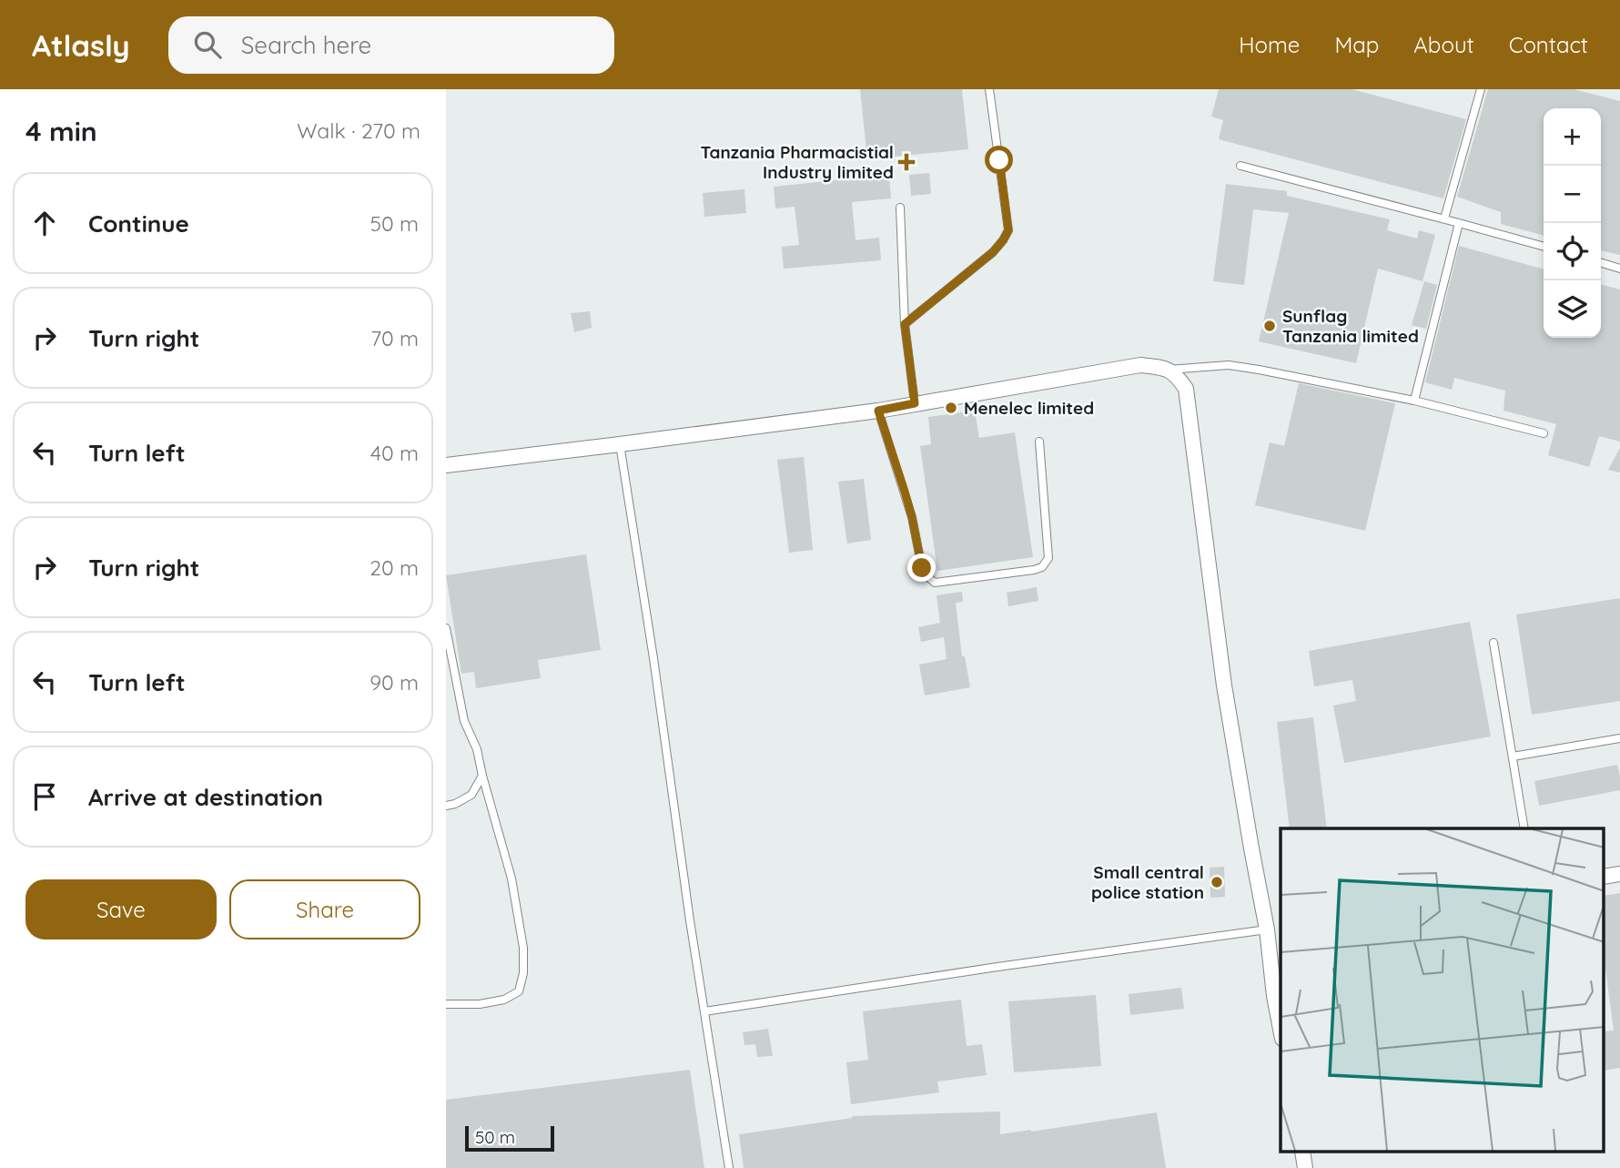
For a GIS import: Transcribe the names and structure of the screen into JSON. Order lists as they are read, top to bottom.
{
  "places": {
    "health": ["Tanzania Pharmacistial Industry limited"],
    "other": ["Sunflag Tanzania limited", "Menelec limited", "Small central police station"]
  },
  "scale_bar": "50 m",
  "page": {
    "header": "Atlasly",
    "search": "Search here",
    "nav": [
      "Home",
      "Map",
      "About",
      "Contact"
    ],
    "heading": ["4 min", "Walk · 270 m"],
    "map_buttons": ["+", "−"],
    "list": [
      ["Continue", "50 m"],
      ["Turn right", "70 m"],
      ["Turn left", "40 m"],
      ["Turn right", "20 m"],
      ["Turn left", "90 m"],
      "Arrive at destination"
    ],
    "buttons": ["Save", "Share"],
    "scale": "50 m"
  }
}
